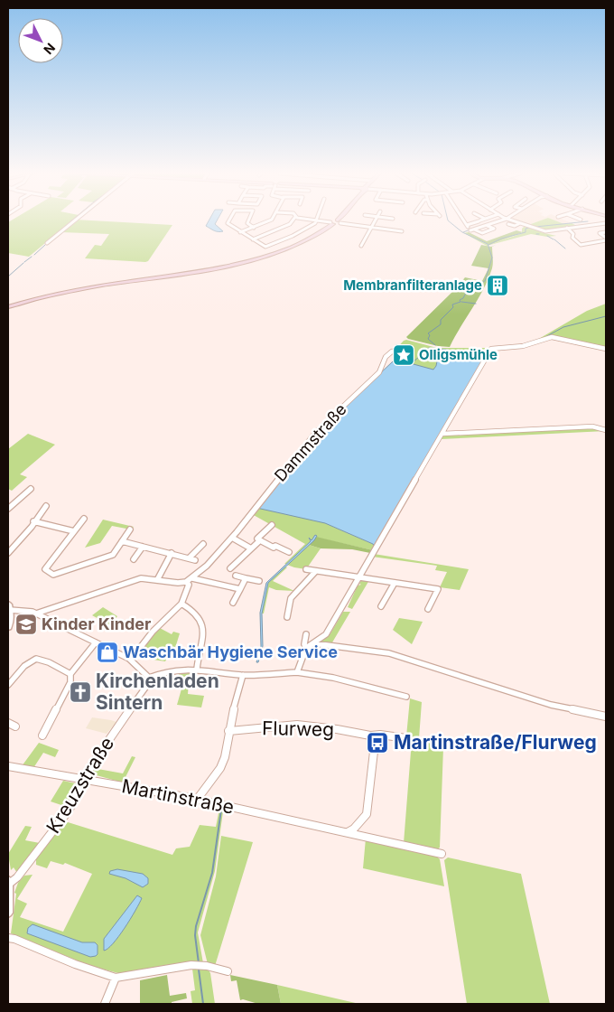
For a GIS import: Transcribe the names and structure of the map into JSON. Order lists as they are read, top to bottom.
{
  "streets": {
    "street": [
      "Dammstraße",
      "Flurweg",
      "Kreuzstraße",
      "Martinstraße"
    ]
  },
  "crossings": [
    ["Kreuzstraße", "Martinstraße"]
  ],
  "places": {
    "building": ["Membranfilteranlage"],
    "place": ["Olligsmühle"],
    "school or university": ["Kinder Kinder"],
    "shop": ["Waschbär Hygiene Service"],
    "church": ["Kirchenladen Sintern"],
    "bus stop": ["Martinstraße/Flurweg"]
  },
  "north": "bottom right"
}
